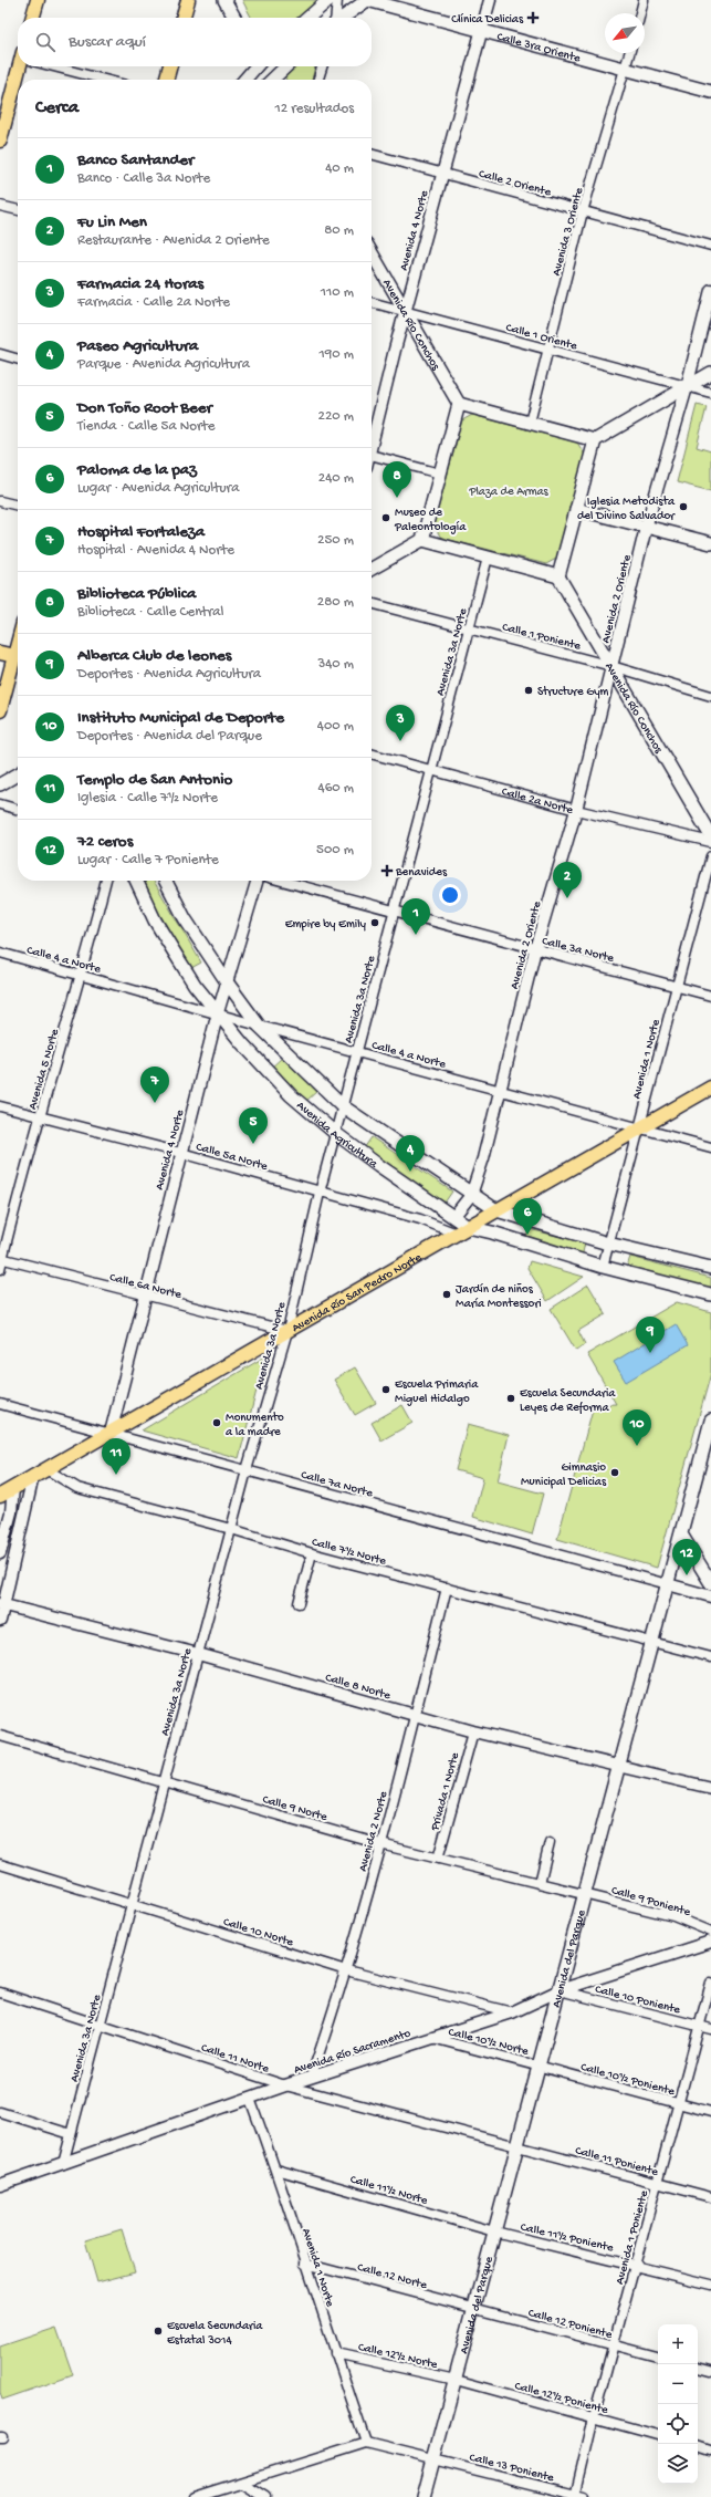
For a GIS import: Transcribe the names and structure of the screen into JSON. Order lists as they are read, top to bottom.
{
  "streets": {
    "main road": [
      "Calle 3ra Oriente",
      "Avenida Río Conchos",
      "Avenida Agricultura",
      "Avenida Río San Pedro Norte",
      "Avenida del Parque"
    ],
    "street": [
      "Calle 2 Oriente",
      "Avenida 4 Norte",
      "Avenida 3 Oriente",
      "Calle 1 Oriente",
      "Avenida 2 Oriente",
      "Calle 1 Poniente",
      "Avenida 3a Norte",
      "Calle 2a Norte",
      "Calle 3a Norte",
      "Calle 4 a Norte",
      "Avenida 1 Norte",
      "Avenida 5 Norte",
      "Calle 5a Norte",
      "Calle 6a Norte",
      "Calle 7a Norte",
      "Calle 7½ Norte",
      "Calle 8 Norte",
      "Privada 1 Norte",
      "Calle 9 Norte",
      "Avenida 2 Norte",
      "Calle 9 Poniente",
      "Calle 10 Norte",
      "Calle 10 Poniente",
      "Calle 10½ Norte",
      "Avenida Río Sacramento",
      "Calle 11 Norte",
      "Calle 10½ Poniente",
      "Calle 11 Poniente",
      "Calle 11½ Norte",
      "Calle 11½ Poniente",
      "Avenida 1 Poniente",
      "Calle 12 Norte",
      "Calle 12 Poniente",
      "Calle 12½ Norte",
      "Calle 12½ Poniente",
      "Calle 13 Poniente"
    ]
  },
  "crossings": [
    ["Calle 3ra Oriente", "Avenida 4 Norte"],
    ["Calle 3ra Oriente", "Avenida 3 Oriente"],
    ["Calle 2 Oriente", "Avenida 4 Norte"],
    ["Calle 2 Oriente", "Avenida 3 Oriente"],
    ["Avenida 4 Norte", "Avenida Río Conchos"],
    ["Avenida 4 Norte", "Calle 1 Oriente"],
    ["Avenida 4 Norte", "Calle 4 a Norte"],
    ["Avenida 4 Norte", "Avenida Agricultura"],
    ["Avenida 4 Norte", "Calle 5a Norte"],
    ["Avenida 4 Norte", "Calle 6a Norte"],
    ["Avenida 4 Norte", "Avenida Río San Pedro Norte"],
    ["Avenida 4 Norte", "Calle 7a Norte"],
    ["Avenida 3 Oriente", "Calle 1 Oriente"],
    ["Avenida Río Conchos", "Calle 1 Oriente"],
    ["Avenida Río Conchos", "Avenida 2 Oriente"],
    ["Avenida Río Conchos", "Calle 1 Poniente"],
    ["Calle 1 Oriente", "Avenida 2 Oriente"],
    ["Avenida 2 Oriente", "Calle 1 Poniente"],
    ["Avenida 2 Oriente", "Calle 2a Norte"],
    ["Avenida 2 Oriente", "Calle 3a Norte"],
    ["Avenida 2 Oriente", "Calle 4 a Norte"],
    ["Avenida 2 Oriente", "Avenida Agricultura"],
    ["Calle 1 Poniente", "Avenida 3a Norte"],
    ["Avenida 3a Norte", "Calle 2a Norte"],
    ["Avenida 3a Norte", "Calle 3a Norte"],
    ["Avenida 3a Norte", "Calle 4 a Norte"],
    ["Avenida 3a Norte", "Avenida Agricultura"],
    ["Avenida 3a Norte", "Calle 5a Norte"],
    ["Avenida 3a Norte", "Calle 6a Norte"],
    ["Avenida 3a Norte", "Avenida Río San Pedro Norte"],
    ["Avenida 3a Norte", "Calle 7a Norte"],
    ["Avenida 3a Norte", "Calle 7½ Norte"],
    ["Avenida 3a Norte", "Calle 8 Norte"],
    ["Avenida 3a Norte", "Calle 9 Norte"],
    ["Avenida 3a Norte", "Calle 10 Norte"],
    ["Avenida 3a Norte", "Avenida Río Sacramento"],
    ["Avenida 3a Norte", "Calle 11 Norte"],
    ["Calle 3a Norte", "Avenida 1 Norte"],
    ["Calle 4 a Norte", "Avenida 1 Norte"],
    ["Calle 4 a Norte", "Avenida 5 Norte"],
    ["Calle 4 a Norte", "Avenida Agricultura"],
    ["Calle 4 a Norte", "Avenida Río San Pedro Norte"],
    ["Avenida 1 Norte", "Avenida Agricultura"],
    ["Avenida 1 Norte", "Avenida Río San Pedro Norte"],
    ["Avenida 1 Norte", "Avenida Río Sacramento"],
    ["Avenida 1 Norte", "Calle 11½ Norte"],
    ["Avenida 1 Norte", "Calle 12 Norte"],
    ["Avenida 1 Norte", "Calle 12½ Norte"],
    ["Avenida 1 Norte", "Calle 13 Poniente"],
    ["Avenida 5 Norte", "Calle 5a Norte"],
    ["Avenida 5 Norte", "Calle 6a Norte"],
    ["Avenida Agricultura", "Calle 5a Norte"],
    ["Avenida Agricultura", "Avenida Río San Pedro Norte"],
    ["Calle 5a Norte", "Avenida Río San Pedro Norte"],
    ["Calle 6a Norte", "Avenida Río San Pedro Norte"],
    ["Avenida Río San Pedro Norte", "Calle 7a Norte"],
    ["Avenida Río San Pedro Norte", "Calle 7½ Norte"],
    ["Calle 7a Norte", "Avenida del Parque"],
    ["Calle 7½ Norte", "Avenida 2 Norte"],
    ["Calle 7½ Norte", "Avenida del Parque"],
    ["Calle 8 Norte", "Privada 1 Norte"],
    ["Calle 8 Norte", "Avenida 2 Norte"],
    ["Calle 8 Norte", "Avenida del Parque"],
    ["Privada 1 Norte", "Calle 9 Norte"],
    ["Calle 9 Norte", "Avenida 2 Norte"],
    ["Calle 9 Norte", "Calle 9 Poniente"],
    ["Calle 9 Norte", "Avenida del Parque"],
    ["Avenida 2 Norte", "Calle 10 Norte"],
    ["Avenida 2 Norte", "Avenida Río Sacramento"],
    ["Calle 9 Poniente", "Avenida del Parque"],
    ["Calle 10 Norte", "Avenida Río Sacramento"],
    ["Avenida del Parque", "Calle 10 Poniente"],
    ["Avenida del Parque", "Calle 10½ Norte"],
    ["Avenida del Parque", "Avenida Río Sacramento"],
    ["Avenida del Parque", "Calle 11 Norte"],
    ["Avenida del Parque", "Calle 10½ Poniente"],
    ["Avenida del Parque", "Calle 11 Poniente"],
    ["Avenida del Parque", "Calle 11½ Norte"],
    ["Avenida del Parque", "Calle 11½ Poniente"],
    ["Avenida del Parque", "Calle 12 Norte"],
    ["Avenida del Parque", "Calle 12 Poniente"],
    ["Avenida del Parque", "Calle 12½ Norte"],
    ["Avenida del Parque", "Calle 12½ Poniente"],
    ["Avenida del Parque", "Calle 13 Poniente"],
    ["Calle 10 Poniente", "Avenida Río Sacramento"],
    ["Calle 10 Poniente", "Avenida 1 Poniente"],
    ["Calle 10½ Norte", "Avenida Río Sacramento"],
    ["Calle 10½ Norte", "Calle 10½ Poniente"],
    ["Avenida Río Sacramento", "Calle 11 Norte"],
    ["Calle 11 Norte", "Calle 11 Poniente"],
    ["Calle 10½ Poniente", "Avenida 1 Poniente"],
    ["Calle 11 Poniente", "Avenida 1 Poniente"],
    ["Calle 11½ Norte", "Calle 11½ Poniente"],
    ["Calle 11½ Poniente", "Avenida 1 Poniente"],
    ["Avenida 1 Poniente", "Calle 12 Poniente"],
    ["Avenida 1 Poniente", "Calle 12½ Poniente"],
    ["Avenida 1 Poniente", "Calle 13 Poniente"],
    ["Calle 12 Norte", "Calle 12 Poniente"],
    ["Calle 12½ Norte", "Calle 12½ Poniente"]
  ],
  "parks": ["Plaza de Armas"],
  "places": {
    "health": ["Clínica Delicias", "Benavides"],
    "other": [
      "Iglesia Metodista del Divino Salvador",
      "Museo de Paleontología",
      "Structure Gym",
      "Empire by Emily",
      "Jardín de niños María Montessori",
      "Escuela Primaria Miguel Hidalgo",
      "Escuela Secundaria Leyes de Reforma",
      "Monumento a la madre",
      "Gimnasio Municipal Delicias",
      "Escuela Secundaria Estatal 3014"
    ]
  },
  "north": "bottom left",
  "page": {
    "search": "Buscar aquí",
    "heading": ["Cerca", "12 resultados"],
    "list": [
      {
        "mark": "1",
        "name": "Banco Santander",
        "note": "Banco · Calle 3a Norte",
        "value": "40 m"
      },
      {
        "mark": "2",
        "name": "Fu Lin Men",
        "note": "Restaurante · Avenida 2 Oriente",
        "value": "80 m"
      },
      {
        "mark": "3",
        "name": "Farmacia 24 Horas",
        "note": "Farmacia · Calle 2a Norte",
        "value": "110 m"
      },
      {
        "mark": "4",
        "name": "Paseo Agricultura",
        "note": "Parque · Avenida Agricultura",
        "value": "190 m"
      },
      {
        "mark": "5",
        "name": "Don Toño Root Beer",
        "note": "Tienda · Calle 5a Norte",
        "value": "220 m"
      },
      {
        "mark": "6",
        "name": "Paloma de la paz",
        "note": "Lugar · Avenida Agricultura",
        "value": "240 m"
      },
      {
        "mark": "7",
        "name": "Hospital Fortaleza",
        "note": "Hospital · Avenida 4 Norte",
        "value": "250 m"
      },
      {
        "mark": "8",
        "name": "Biblioteca Pública",
        "note": "Biblioteca · Calle Central",
        "value": "280 m"
      },
      {
        "mark": "9",
        "name": "Alberca Club de leones",
        "note": "Deportes · Avenida Agricultura",
        "value": "340 m"
      },
      {
        "mark": "10",
        "name": "Instituto Municipal de Deporte",
        "note": "Deportes · Avenida del Parque",
        "value": "400 m"
      },
      {
        "mark": "11",
        "name": "Templo de San Antonio",
        "note": "Iglesia · Calle 7½ Norte",
        "value": "460 m"
      },
      {
        "mark": "12",
        "name": "72 ceros",
        "note": "Lugar · Calle 7 Poniente",
        "value": "500 m"
      }
    ],
    "pins": [
      "8",
      "3",
      "2",
      "1",
      "7",
      "5",
      "4",
      "6",
      "9",
      "10",
      "11",
      "12"
    ],
    "map_buttons": ["+", "−"]
  }
}
